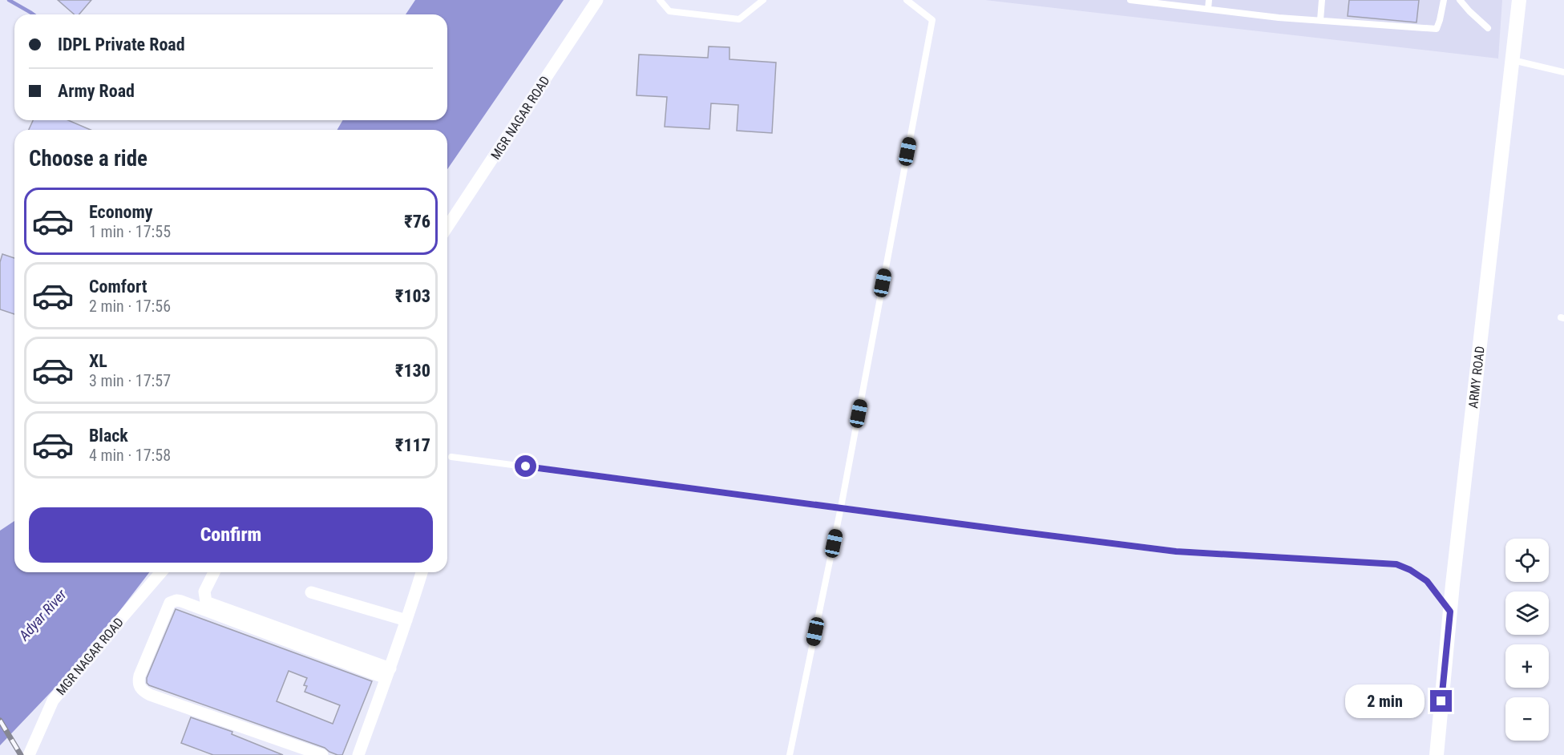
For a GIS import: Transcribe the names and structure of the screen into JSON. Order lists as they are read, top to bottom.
{
  "streets": {
    "street": ["MGR NAGAR ROAD", "ARMY ROAD"]
  },
  "water": ["Adyar River"],
  "page": {
    "banner": ["IDPL Private Road", "Army Road"],
    "heading": "Choose a ride",
    "list": [
      {
        "name": "Economy",
        "note": "1 min · 17:55",
        "value": "₹76"
      },
      {
        "name": "Comfort",
        "note": "2 min · 17:56",
        "value": "₹103"
      },
      {
        "name": "XL",
        "note": "3 min · 17:57",
        "value": "₹130"
      },
      {
        "name": "Black",
        "note": "4 min · 17:58",
        "value": "₹117"
      }
    ],
    "buttons": "Confirm",
    "map_buttons": ["+", "−"],
    "bubble": "2 min"
  }
}
